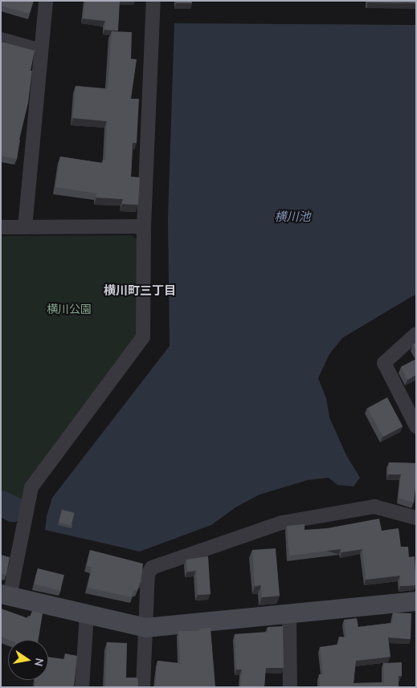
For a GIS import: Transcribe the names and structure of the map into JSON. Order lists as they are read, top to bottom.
{
  "districts": ["横川町三丁目"],
  "water": ["横川池"],
  "parks": ["横川公園"],
  "north": "right"
}
